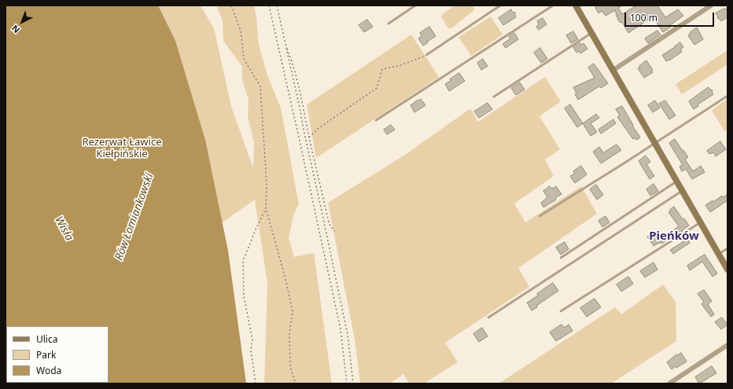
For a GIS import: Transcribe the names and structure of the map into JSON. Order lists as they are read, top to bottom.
{
  "districts": ["Pieńków"],
  "water": ["Rów Łomiankowski", "Wisła"],
  "parks": ["Rezerwat Ławice Kiełpińskie"],
  "legend": ["Ulica", "Park", "Woda"],
  "scale_bar": "100 m",
  "north": "bottom left"
}
